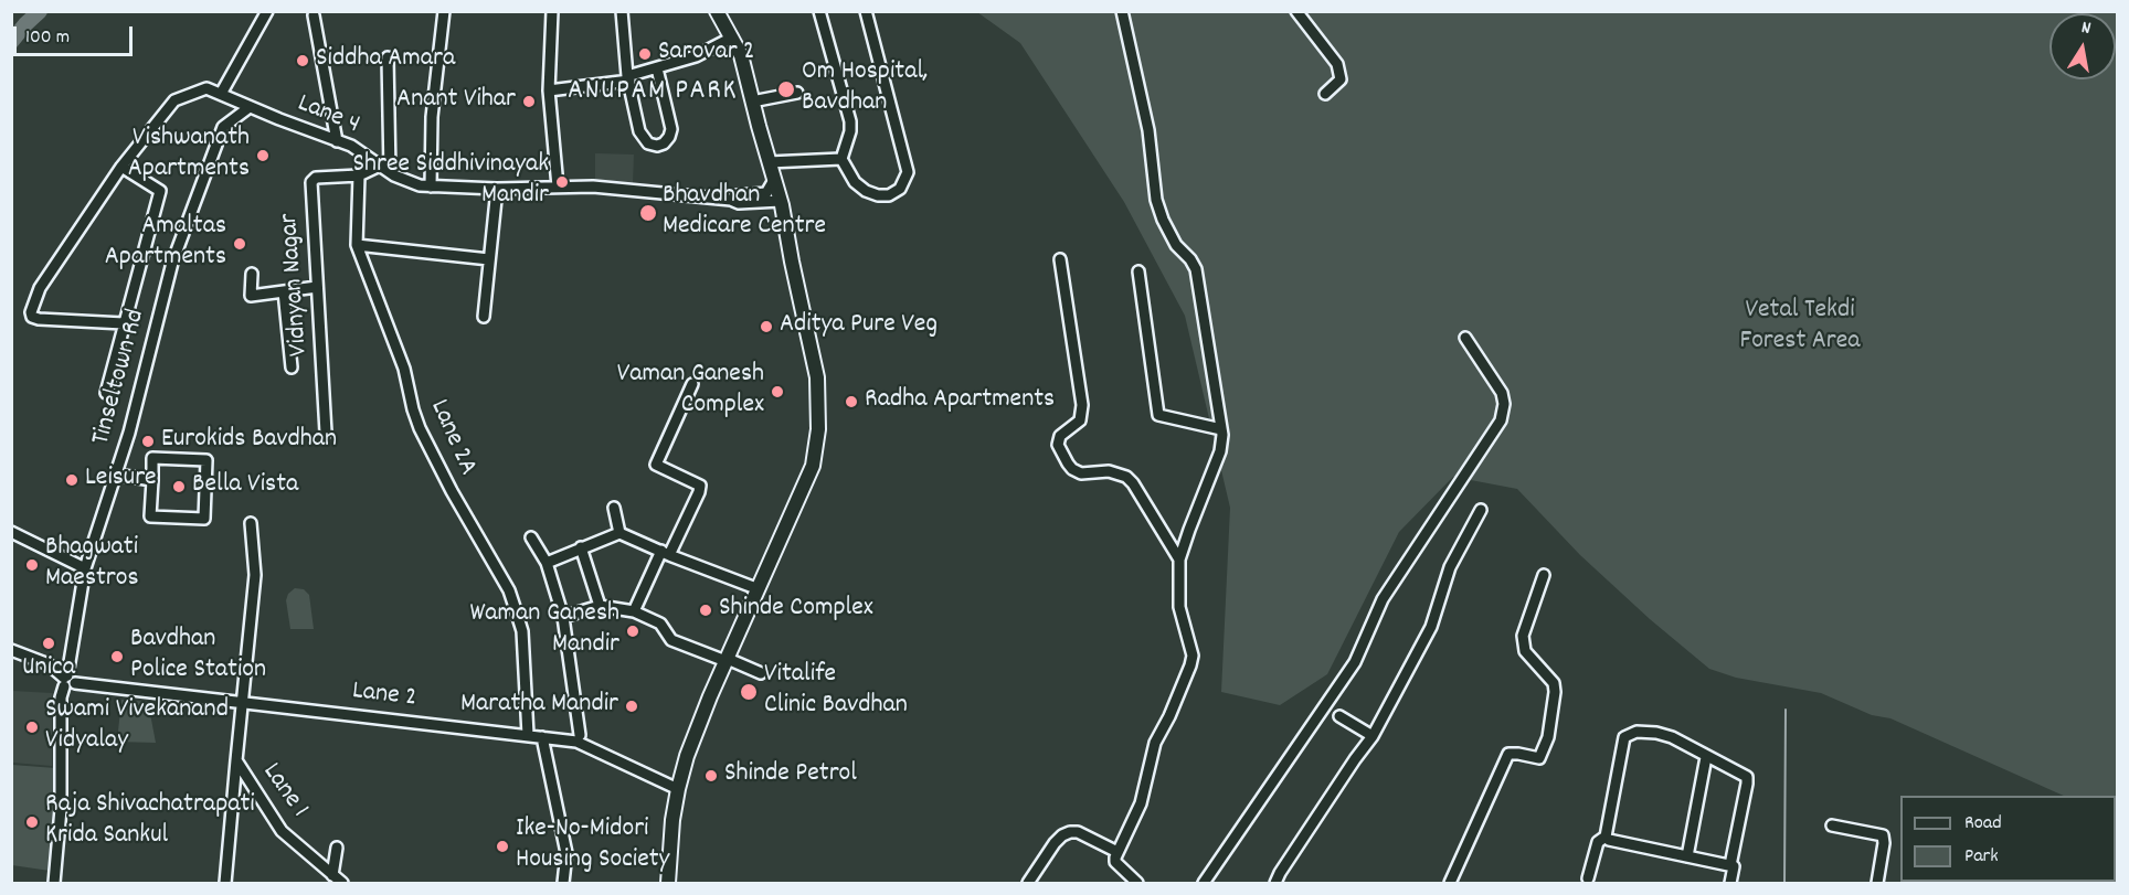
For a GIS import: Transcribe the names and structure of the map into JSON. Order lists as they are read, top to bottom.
{
  "streets": {
    "street": [
      "Lane 4",
      "Vidnyan Nagar",
      "Tinseltown Rd",
      "Lane 2A",
      "Lane 2",
      "Lane 1"
    ]
  },
  "crossings": [
    ["Lane 4", "Tinseltown Rd"],
    ["Vidnyan Nagar", "Lane 2A"],
    ["Tinseltown Rd", "Lane 2"],
    ["Lane 2A", "Lane 2"],
    ["Lane 2", "Lane 1"]
  ],
  "districts": ["ANUPAM PARK"],
  "parks": ["Vetal Tekdi Forest Area"],
  "places": [
    "Sarovar 2",
    "Siddha Amara",
    "Om Hospital, Bavdhan",
    "Anant Vihar",
    "Vishwanath Apartments",
    "Shree Siddhivinayak Mandir",
    "Bhavdhan Medicare Centre",
    "Amaltas Apartments",
    "Aditya Pure Veg",
    "Vaman Ganesh Complex",
    "Radha Apartments",
    "Eurokids Bavdhan",
    "Leisure",
    "Bella Vista",
    "Bhagwati Maestros",
    "Shinde Complex",
    "Waman Ganesh Mandir",
    "Unica",
    "Bavdhan Police Station",
    "Vitalife Clinic Bavdhan",
    "Maratha Mandir",
    "Swami Vivekanand Vidyalay",
    "Shinde Petrol",
    "Raja Shivachatrapati Krida Sankul",
    "Ike-No-Midori Housing Society"
  ],
  "legend": ["Road", "Park"],
  "scale_bar": "100 m",
  "north": "top"
}
